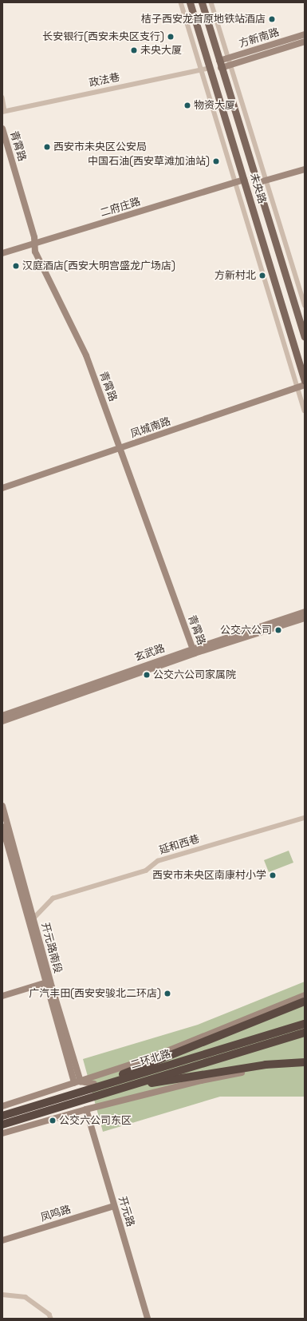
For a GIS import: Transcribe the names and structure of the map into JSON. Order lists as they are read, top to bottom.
{
  "streets": {
    "highway": ["二环北路"],
    "main road": ["未央路"],
    "street": [
      "方新南路",
      "政法巷",
      "青霄路",
      "二府庄路",
      "凤城南路",
      "玄武路",
      "延和西巷",
      "开元路南段",
      "开元路",
      "凤鸣路"
    ]
  },
  "crossings": [
    ["方新南路", "未央路"],
    ["政法巷", "未央路"],
    ["青霄路", "二府庄路"],
    ["青霄路", "凤城南路"],
    ["青霄路", "玄武路"],
    ["未央路", "二府庄路"],
    ["延和西巷", "开元路南段"],
    ["开元路", "凤鸣路"]
  ],
  "places": [
    "桔子西安龙首原地铁站酒店",
    "长安银行(西安未央区支行)",
    "未央大厦",
    "物资大厦",
    "西安市未央区公安局",
    "中国石油(西安草滩加油站)",
    "汉庭酒店(西安大明宫盛龙广场店)",
    "方新村北",
    "公交六公司",
    "公交六公司家属院",
    "西安市未央区南康村小学",
    "广汽丰田(西安安骏北二环店)",
    "公交六公司东区"
  ]
}
